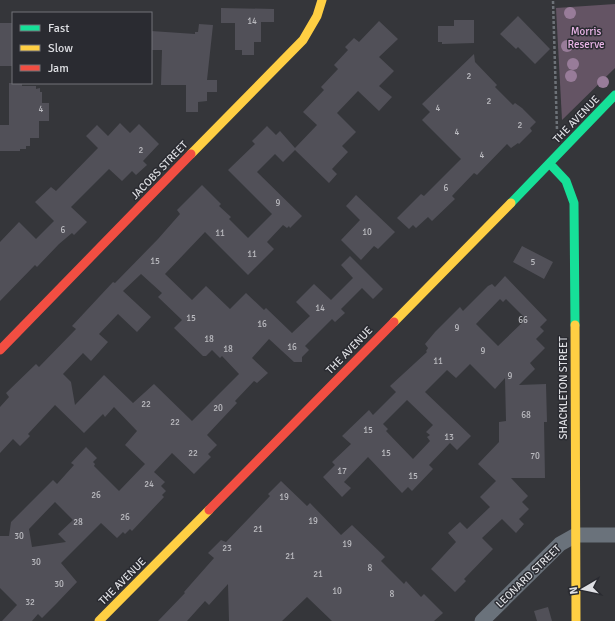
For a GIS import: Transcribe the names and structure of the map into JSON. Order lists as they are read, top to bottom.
{
  "streets": {
    "street": [
      "THE AVENUE",
      "JACOBS STREET",
      "SHACKLETON STREET",
      "LEONARD STREET"
    ]
  },
  "crossings": [
    ["THE AVENUE", "SHACKLETON STREET"],
    ["SHACKLETON STREET", "LEONARD STREET"]
  ],
  "parks": ["Morris Reserve"],
  "house_numbers": [
    "14",
    "2",
    "2",
    "4",
    "4",
    "2",
    "4",
    "2",
    "4",
    "6",
    "9",
    "6",
    "10",
    "11",
    "11",
    "15",
    "5",
    "14",
    "15",
    "66",
    "16",
    "9",
    "18",
    "16",
    "18",
    "9",
    "11",
    "9",
    "22",
    "20",
    "68",
    "22",
    "15",
    "13",
    "22",
    "15",
    "70",
    "17",
    "15",
    "24",
    "26",
    "19",
    "26",
    "19",
    "28",
    "21",
    "30",
    "19",
    "23",
    "21",
    "30",
    "8",
    "21",
    "30",
    "10",
    "8",
    "32"
  ],
  "legend": ["Fast", "Slow", "Jam"],
  "north": "left"
}
